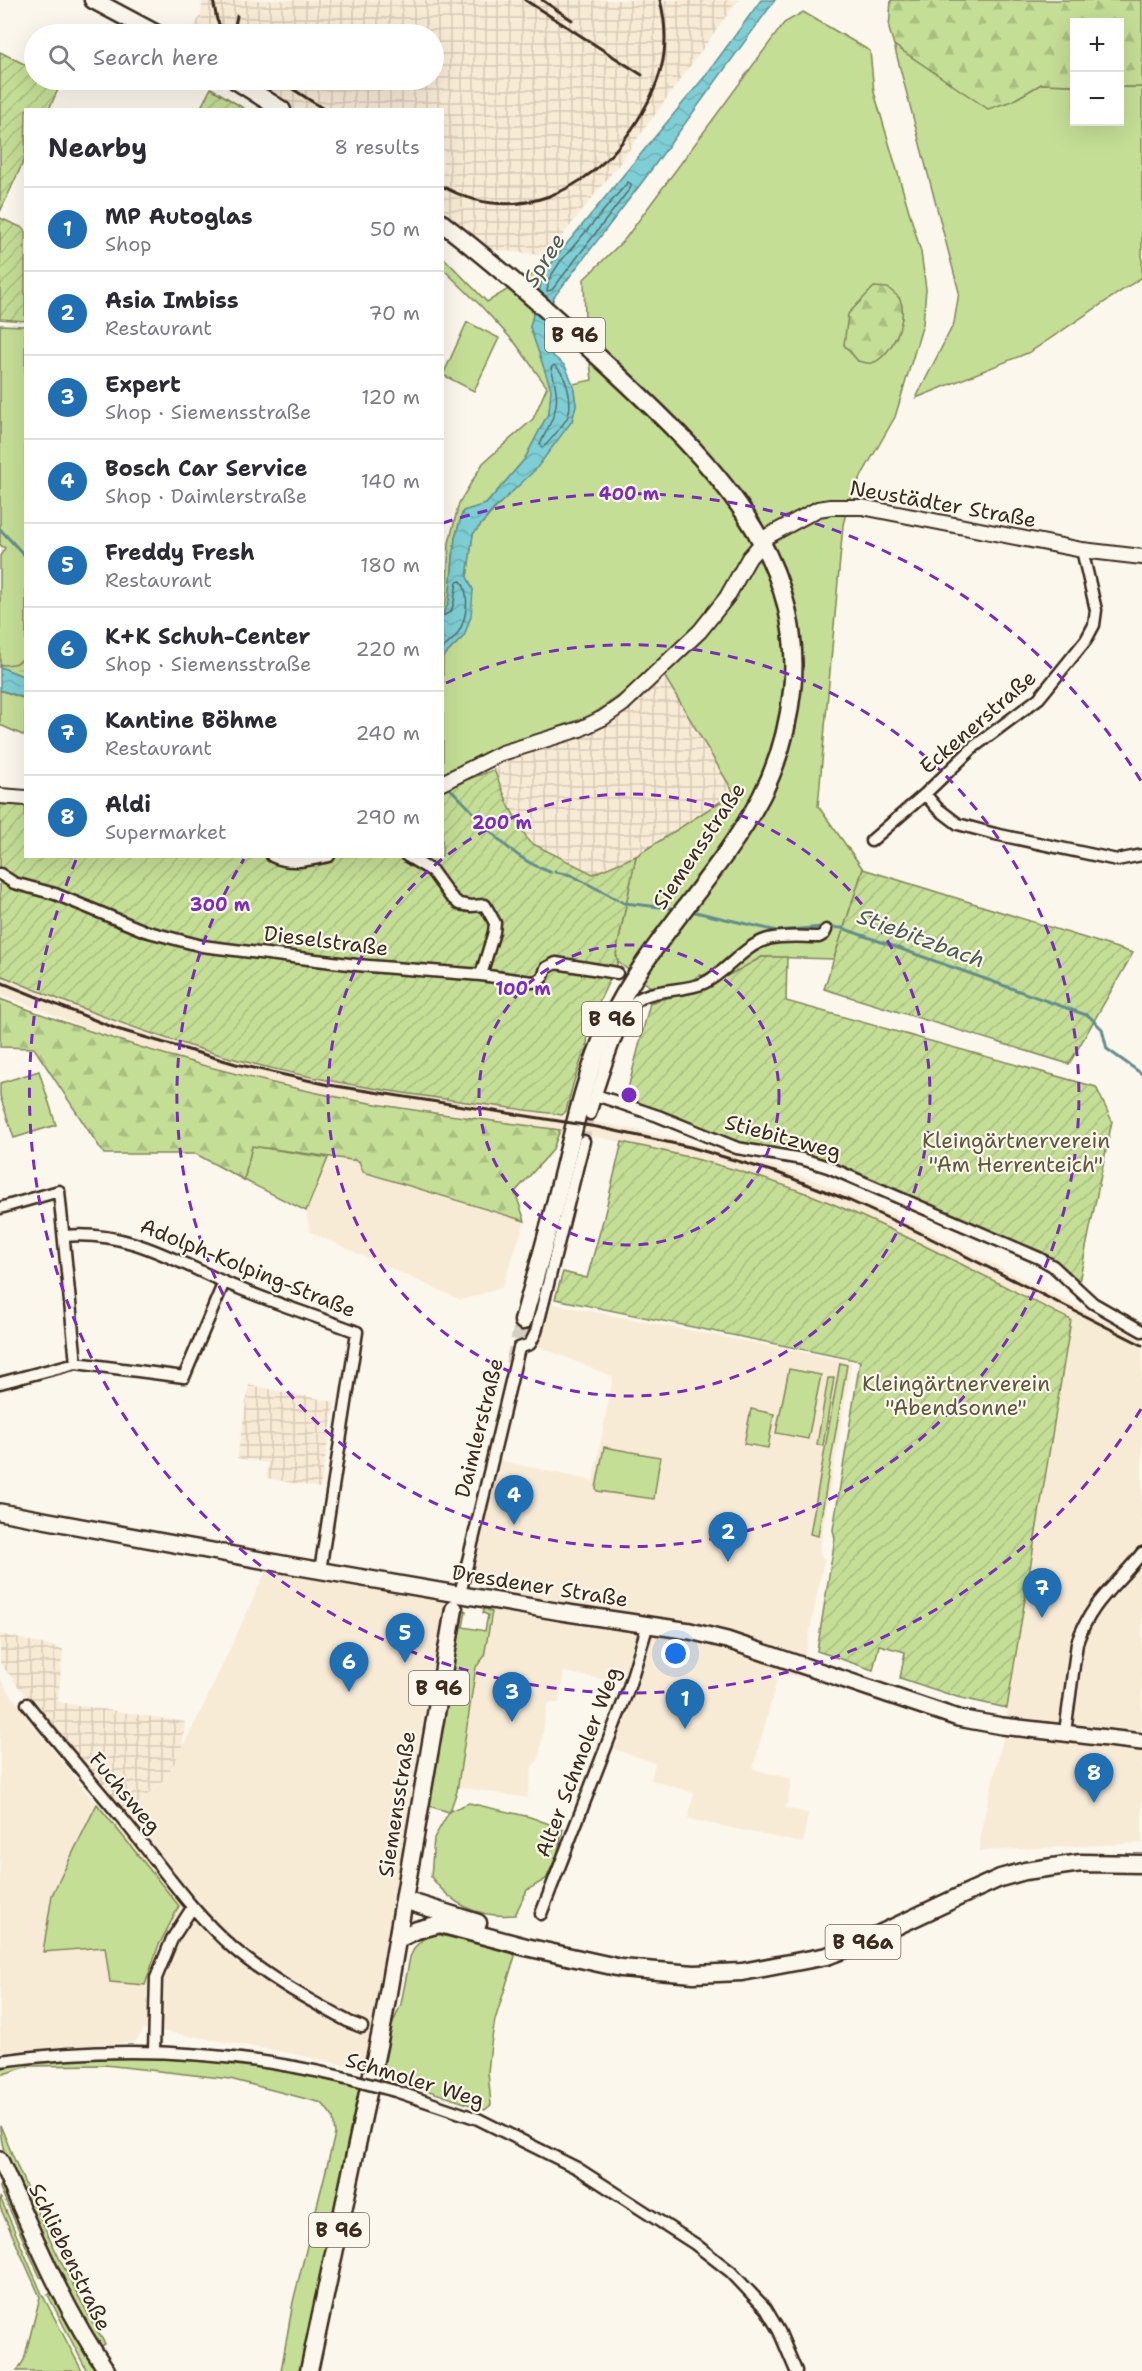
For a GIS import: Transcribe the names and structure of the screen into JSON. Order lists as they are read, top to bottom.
{
  "streets": {
    "main road": [
      "B 96",
      "Siemensstraße",
      "Dresdener Straße",
      "B 96a",
      "Schliebenstraße"
    ],
    "street": [
      "Neustädter Straße",
      "Eckenerstraße",
      "Dieselstraße",
      "Stiebitzweg",
      "Adolph-Kolping-Straße",
      "Daimlerstraße",
      "Alter Schmoler Weg",
      "Fuchsweg",
      "Schmoler Weg"
    ]
  },
  "crossings": [
    ["B 96", "Siemensstraße"],
    ["B 96", "B 96a"],
    ["Neustädter Straße", "Eckenerstraße"],
    ["Neustädter Straße", "Siemensstraße"],
    ["Siemensstraße", "Daimlerstraße"],
    ["Siemensstraße", "Dresdener Straße"],
    ["Siemensstraße", "B 96a"],
    ["Adolph-Kolping-Straße", "Dresdener Straße"],
    ["Daimlerstraße", "Dresdener Straße"],
    ["Dresdener Straße", "Alter Schmoler Weg"]
  ],
  "water": ["Spree", "Stiebitzbach"],
  "parks": ["Kleingärtnerverein \"Am Herrenteich\"", "Kleingärtnerverein \"Abendsonne\""],
  "page": {
    "map_buttons": ["+", "−"],
    "search": "Search here",
    "heading": ["Nearby", "8 results"],
    "list": [
      {
        "mark": "1",
        "name": "MP Autoglas",
        "note": "Shop",
        "value": "50 m"
      },
      {
        "mark": "2",
        "name": "Asia Imbiss",
        "note": "Restaurant",
        "value": "70 m"
      },
      {
        "mark": "3",
        "name": "Expert",
        "note": "Shop · Siemensstraße",
        "value": "120 m"
      },
      {
        "mark": "4",
        "name": "Bosch Car Service",
        "note": "Shop · Daimlerstraße",
        "value": "140 m"
      },
      {
        "mark": "5",
        "name": "Freddy Fresh",
        "note": "Restaurant",
        "value": "180 m"
      },
      {
        "mark": "6",
        "name": "K+K Schuh-Center",
        "note": "Shop · Siemensstraße",
        "value": "220 m"
      },
      {
        "mark": "7",
        "name": "Kantine Böhme",
        "note": "Restaurant",
        "value": "240 m"
      },
      {
        "mark": "8",
        "name": "Aldi",
        "note": "Supermarket",
        "value": "290 m"
      }
    ],
    "pins": [
      "4",
      "2",
      "7",
      "5",
      "6",
      "3",
      "1",
      "8"
    ]
  },
  "rings": [
    "400 m",
    "200 m",
    "300 m",
    "100 m"
  ]
}
